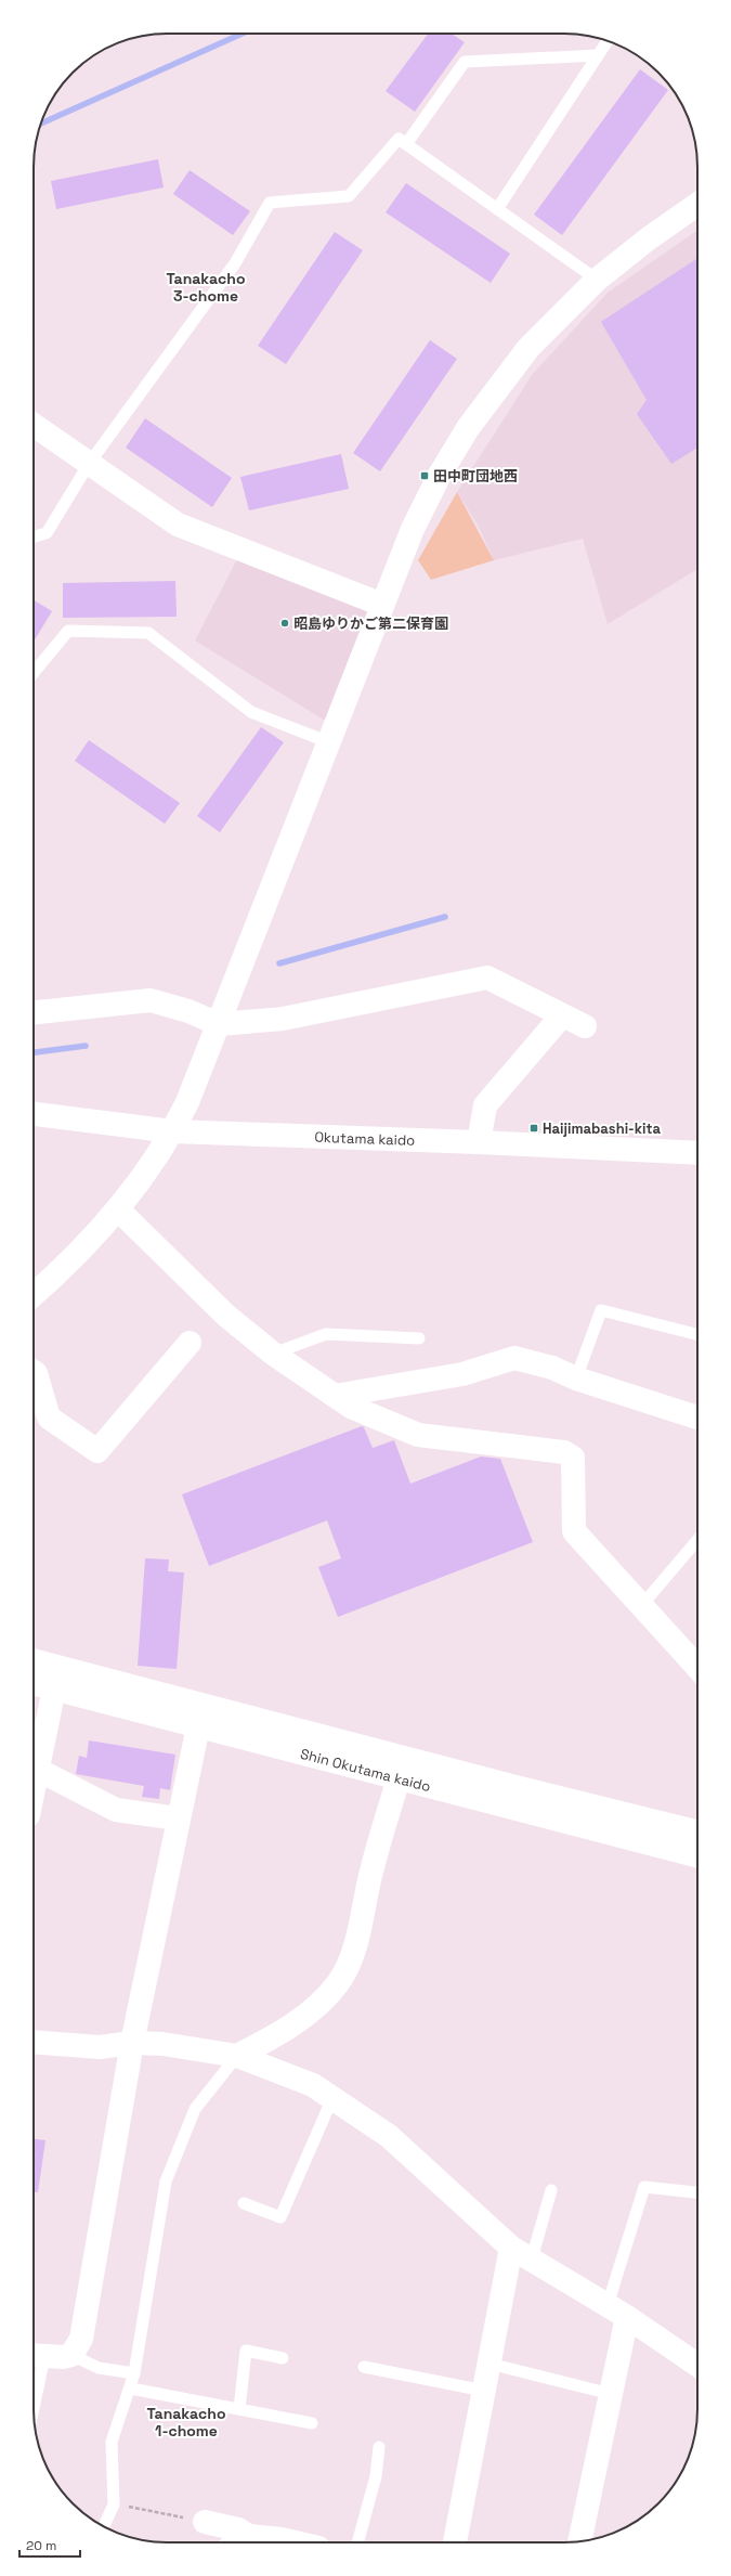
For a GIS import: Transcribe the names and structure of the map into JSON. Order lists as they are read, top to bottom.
{
  "streets": {
    "street": ["Okutama kaido", "Shin Okutama kaido"]
  },
  "districts": ["Tanakacho 3-chome", "Tanakacho 1-chome"],
  "places": {
    "transit": ["田中町団地西", "Haijimabashi-kita"],
    "other": ["昭島ゆりかご第二保育園"]
  },
  "scale_bar": "20 m"
}
